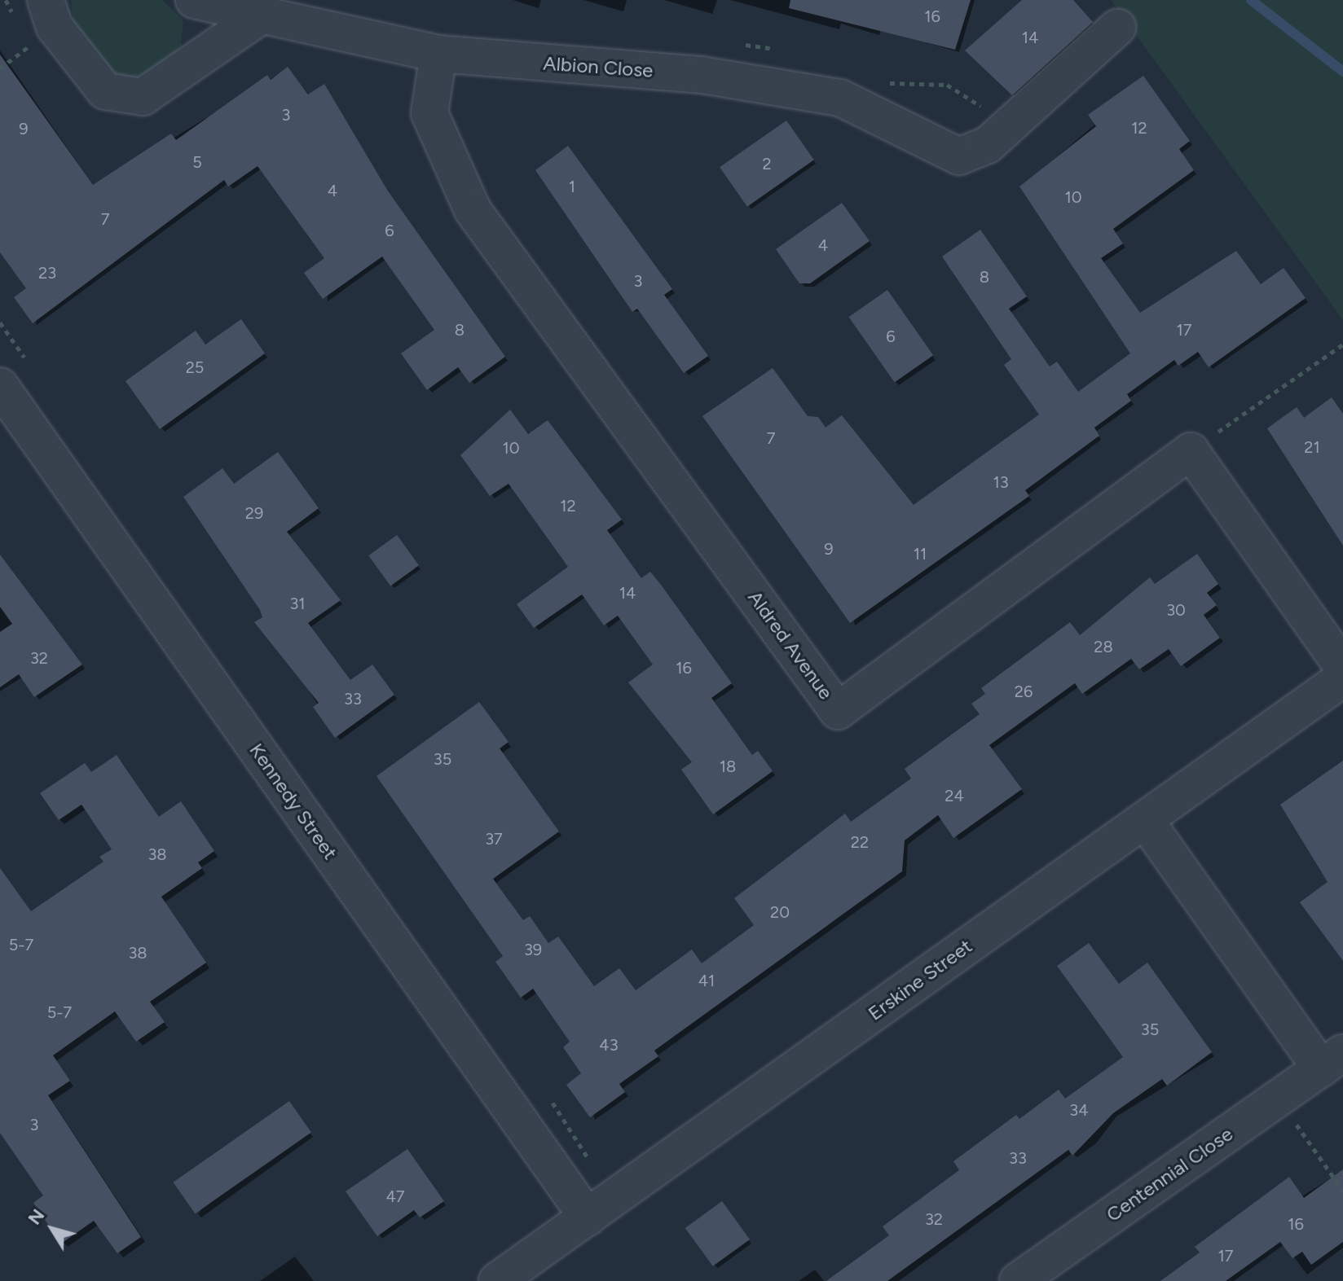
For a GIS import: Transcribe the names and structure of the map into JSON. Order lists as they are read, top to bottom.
{
  "streets": {
    "street": [
      "Albion Close",
      "Aldred Avenue",
      "Kennedy Street",
      "Erskine Street",
      "Centennial Close"
    ]
  },
  "crossings": [
    ["Albion Close", "Aldred Avenue"],
    ["Kennedy Street", "Erskine Street"],
    ["Erskine Street", "Centennial Close"]
  ],
  "house_numbers": [
    "16",
    "14",
    "3",
    "12",
    "9",
    "5",
    "2",
    "1",
    "4",
    "10",
    "7",
    "6",
    "4",
    "23",
    "8",
    "3",
    "8",
    "17",
    "6",
    "25",
    "7",
    "21",
    "10",
    "13",
    "12",
    "29",
    "9",
    "11",
    "14",
    "31",
    "30",
    "28",
    "32",
    "16",
    "26",
    "33",
    "35",
    "18",
    "24",
    "37",
    "22",
    "38",
    "20",
    "5-7",
    "39",
    "38",
    "41",
    "5-7",
    "35",
    "43",
    "34",
    "3",
    "33",
    "47",
    "32",
    "16",
    "17"
  ],
  "north": "top left"
}
